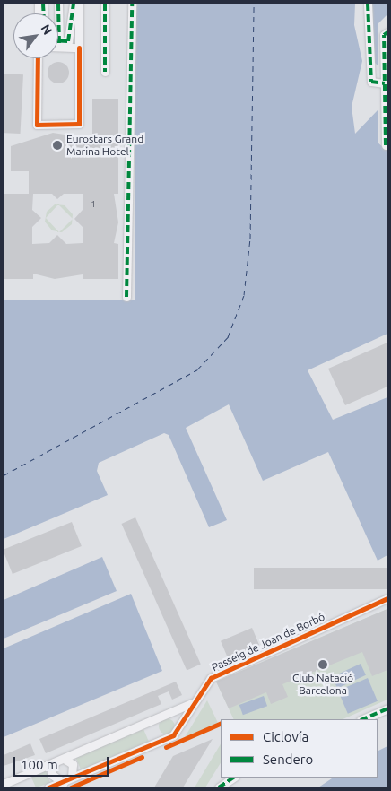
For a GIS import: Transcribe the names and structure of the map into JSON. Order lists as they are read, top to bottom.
{
  "streets": {
    "street": ["Passeig de Joan de Borbó"]
  },
  "places": ["Eurostars Grand Marina Hotel", "Club Natació Barcelona"],
  "house_numbers": ["1"],
  "legend": ["Ciclovía", "Sendero"],
  "scale_bar": "100 m",
  "north": "top right"
}
